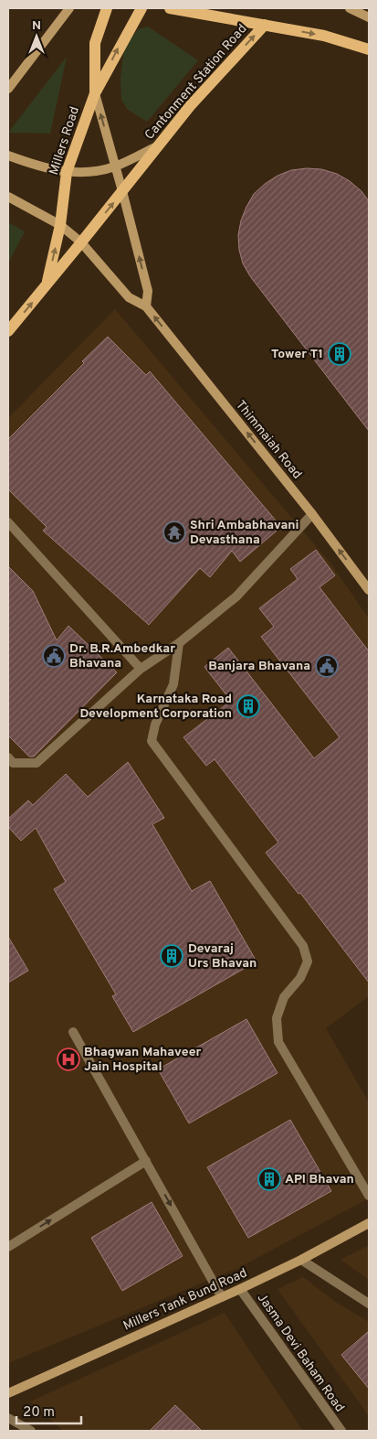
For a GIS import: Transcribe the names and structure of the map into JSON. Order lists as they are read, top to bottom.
{
  "streets": {
    "main road": ["Cantonment Station Road", "Millers Road"],
    "street": ["Thimmaiah Road", "Millers Tank Bund Road", "Jasma Devi Baham Road"]
  },
  "crossings": [
    ["Cantonment Station Road", "Millers Road"],
    ["Cantonment Station Road", "Thimmaiah Road"],
    ["Millers Road", "Thimmaiah Road"],
    ["Millers Tank Bund Road", "Jasma Devi Baham Road"]
  ],
  "one_way": ["Cantonment Station Road", "Thimmaiah Road"],
  "places": {
    "building": [
      "Tower T1",
      "Karnataka Road Development Corporation",
      "Devaraj Urs Bhavan",
      "API Bhavan"
    ],
    "temple": ["Shri Ambabhavani Devasthana"],
    "public building": ["Dr. B.R.Ambedkar Bhavana", "Banjara Bhavana"],
    "hospital": ["Bhagwan Mahaveer Jain Hospital"]
  },
  "scale_bar": "20 m",
  "north": "top"
}
